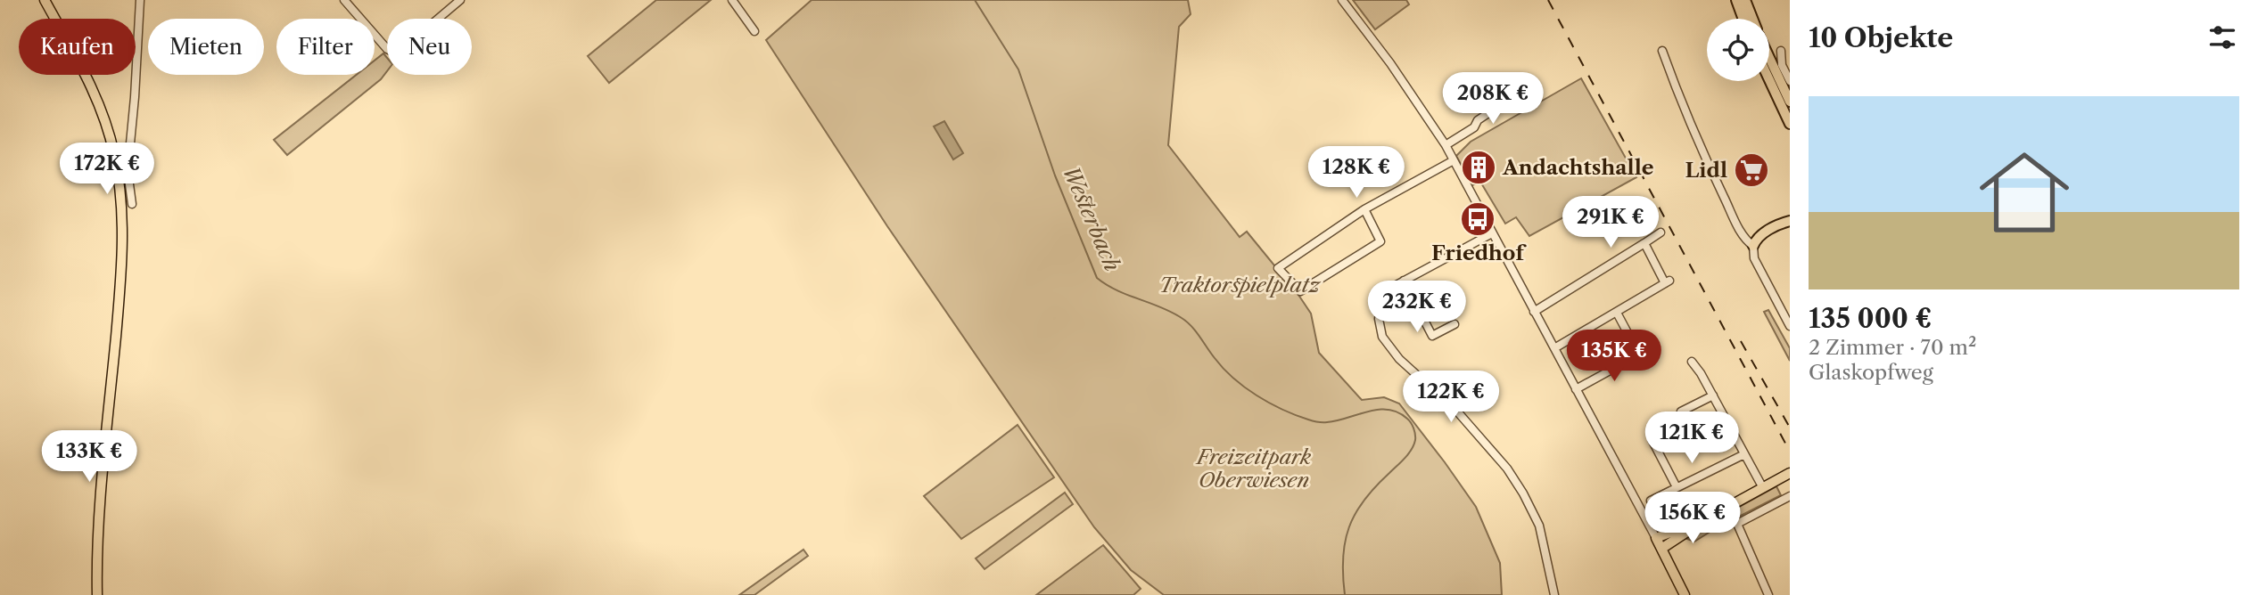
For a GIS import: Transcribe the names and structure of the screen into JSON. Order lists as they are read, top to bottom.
{
  "water": ["Westerbach"],
  "parks": ["Traktorspielplatz", "Freizeitpark Oberwiesen"],
  "places": {
    "building": ["Andachtshalle"],
    "supermarket": ["Lidl"],
    "bus stop": ["Friedhof"]
  },
  "page": {
    "heading": "10 Objekte",
    "chip": [
      "Kaufen",
      "Mieten",
      "Filter",
      "Neu"
    ],
    "price": [
      "208K €",
      "172K €",
      "128K €",
      "291K €",
      "232K €",
      "135K €",
      "122K €",
      "121K €",
      "133K €",
      "156K €"
    ],
    "list": [
      {
        "name": "135 000 €",
        "note": "2 Zimmer · 70 m² · Glaskopfweg"
      }
    ]
  }
}
